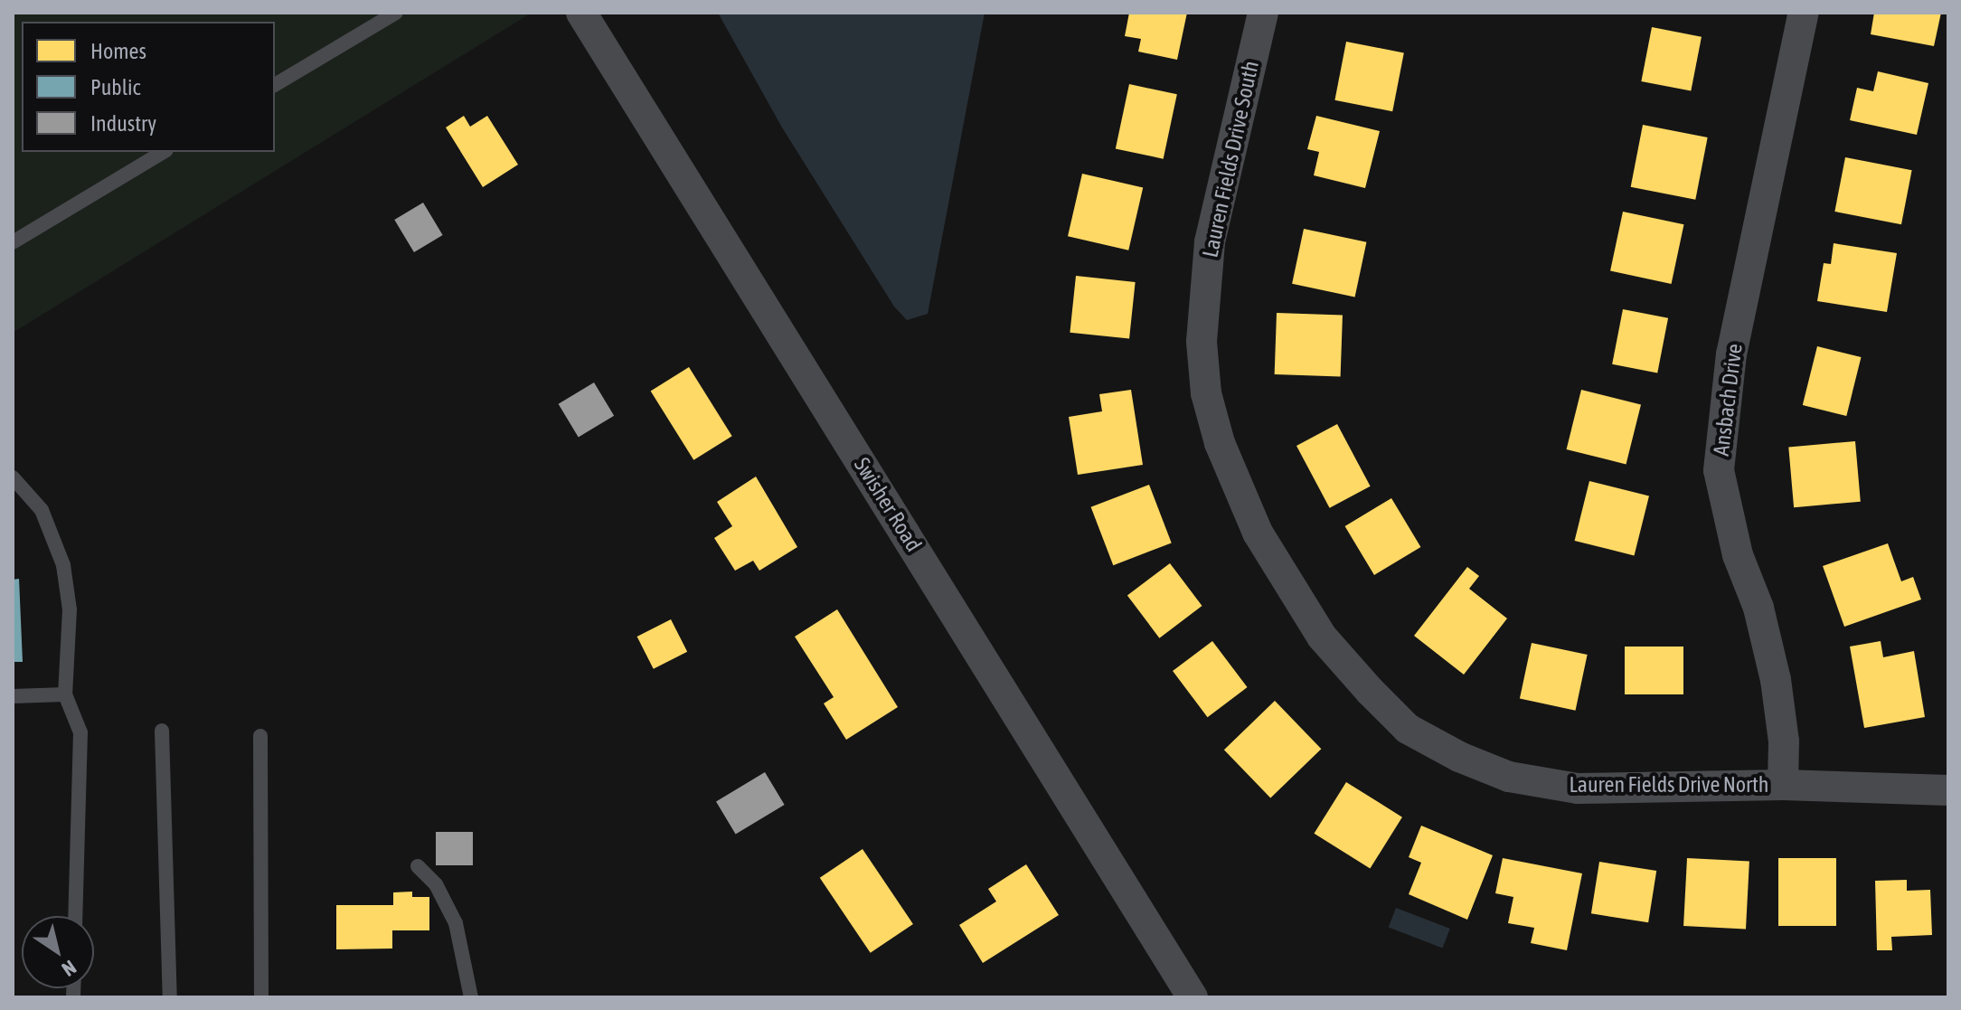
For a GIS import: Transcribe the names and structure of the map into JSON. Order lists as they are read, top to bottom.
{
  "streets": {
    "street": [
      "Lauren Fields Drive South",
      "Ansbach Drive",
      "Swisher Road",
      "Lauren Fields Drive North"
    ]
  },
  "crossings": [
    ["Lauren Fields Drive South", "Lauren Fields Drive North"],
    ["Ansbach Drive", "Lauren Fields Drive North"]
  ],
  "legend": ["Homes", "Public", "Industry"],
  "north": "bottom right"
}
